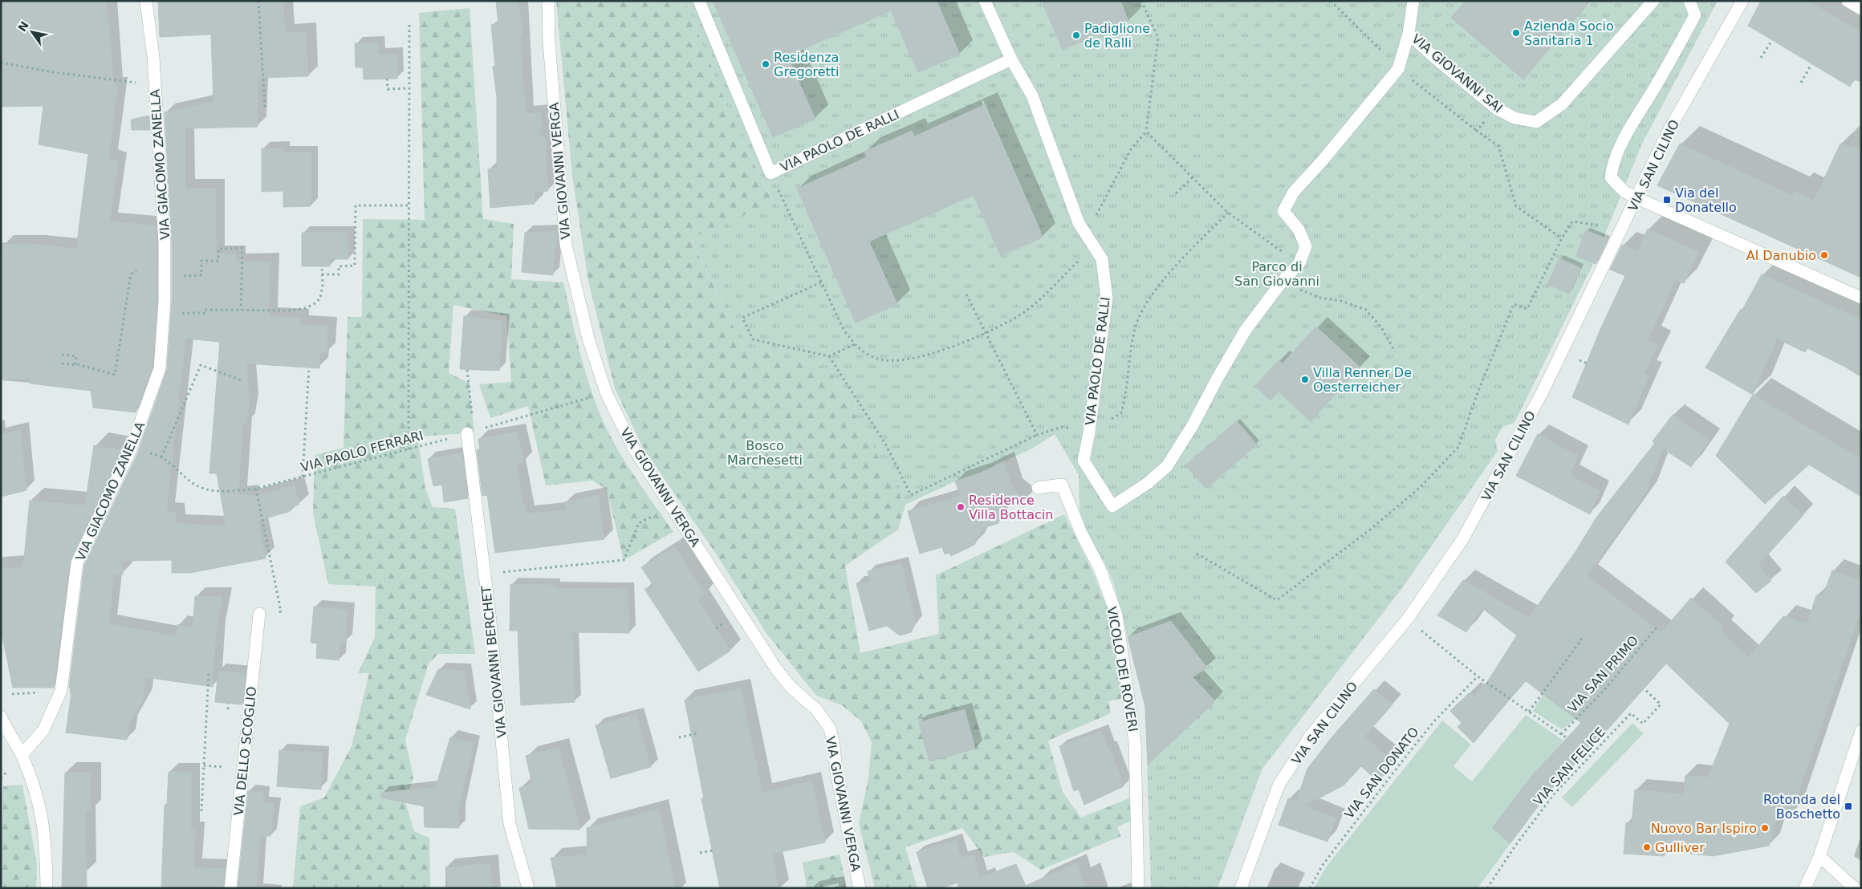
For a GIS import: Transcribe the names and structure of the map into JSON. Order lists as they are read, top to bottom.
{
  "streets": {
    "street": [
      "VIA GIOVANNI SAI",
      "VIA PAOLO DE RALLI",
      "VIA GIACOMO ZANELLA",
      "VIA SAN CILINO",
      "VIA GIOVANNI VERGA",
      "VIA GIOVANNI BERCHET",
      "VICOLO DEI ROVERI",
      "VIA DELLO SCOGLIO"
    ],
    "path": [
      "VIA PAOLO FERRARI",
      "VIA SAN PRIMO",
      "VIA SAN FELICE",
      "VIA SAN DONATO"
    ]
  },
  "crossings": [
    ["VIA GIACOMO ZANELLA", "VIA PAOLO FERRARI"],
    ["VIA GIOVANNI VERGA", "VIA PAOLO FERRARI"],
    ["VIA PAOLO FERRARI", "VIA GIOVANNI BERCHET"]
  ],
  "parks": ["Parco di San Giovanni", "Bosco Marchesetti"],
  "places": {
    "other": [
      "Azienda Socio Sanitaria 1",
      "Padiglione de Ralli",
      "Residenza Gregoretti",
      "Al Danubio",
      "Villa Renner De Oesterreicher",
      "Residence Villa Bottacin",
      "Nuovo Bar Ispiro",
      "Gulliver"
    ],
    "transit": ["Via del Donatello", "Rotonda del Boschetto"]
  },
  "north": "top left"
}
